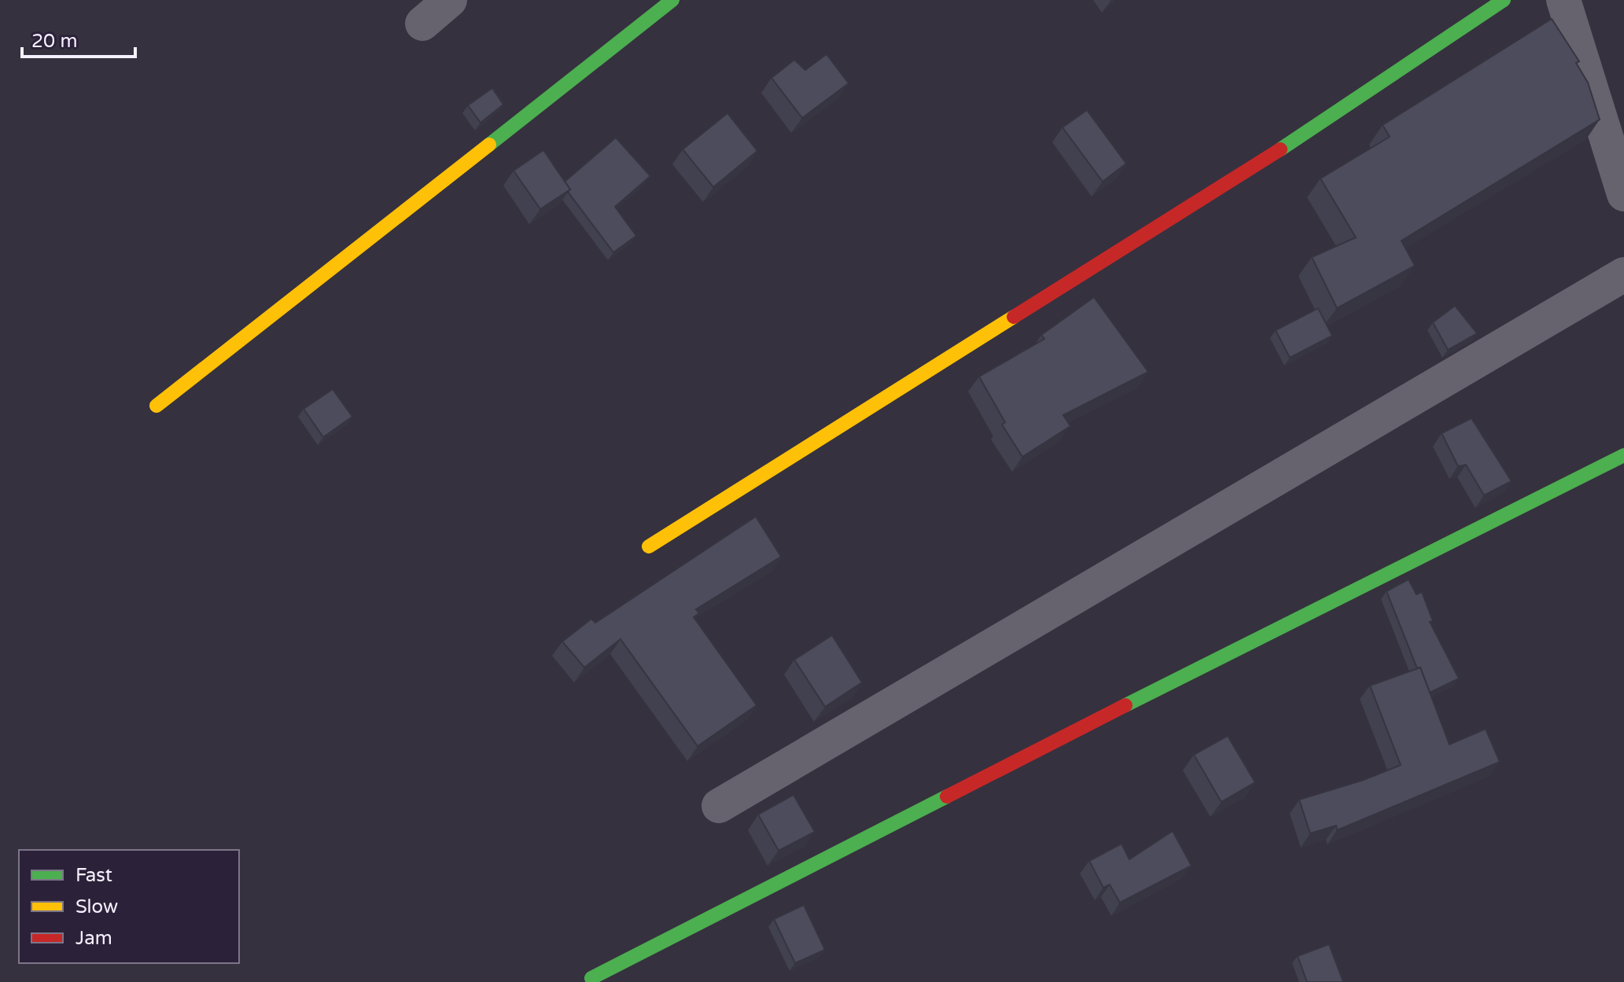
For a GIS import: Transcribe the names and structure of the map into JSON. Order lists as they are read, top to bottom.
{
  "legend": ["Fast", "Slow", "Jam"],
  "scale_bar": "20 m"
}
